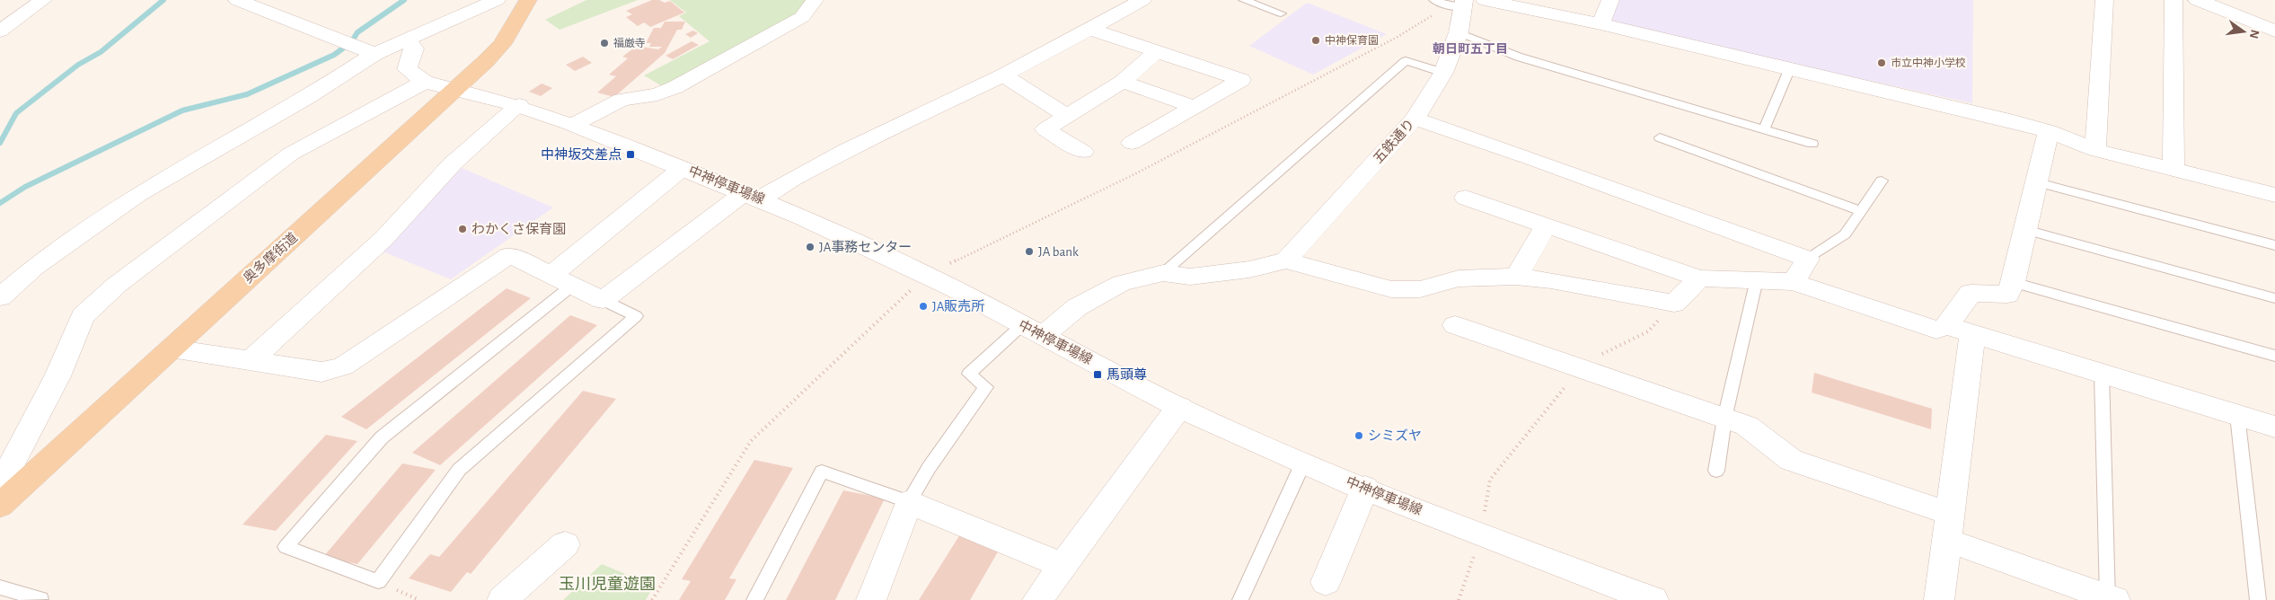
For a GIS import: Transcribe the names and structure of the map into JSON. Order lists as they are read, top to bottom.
{
  "streets": {
    "main road": ["奥多摩街道"],
    "street": ["五鉄通り", "中神停車場線"]
  },
  "crossings": [
    ["中神停車場線", "奥多摩街道"]
  ],
  "districts": ["朝日町五丁目"],
  "parks": ["玉川児童遊園"],
  "places": {
    "other": [
      "中神保育園",
      "福厳寺",
      "市立中神小学校",
      "わかくさ保育園",
      "JA事務センター",
      "JA bank",
      "JA販売所",
      "シミズヤ"
    ],
    "transit": ["中神坂交差点", "馬頭尊"]
  },
  "north": "right"
}
